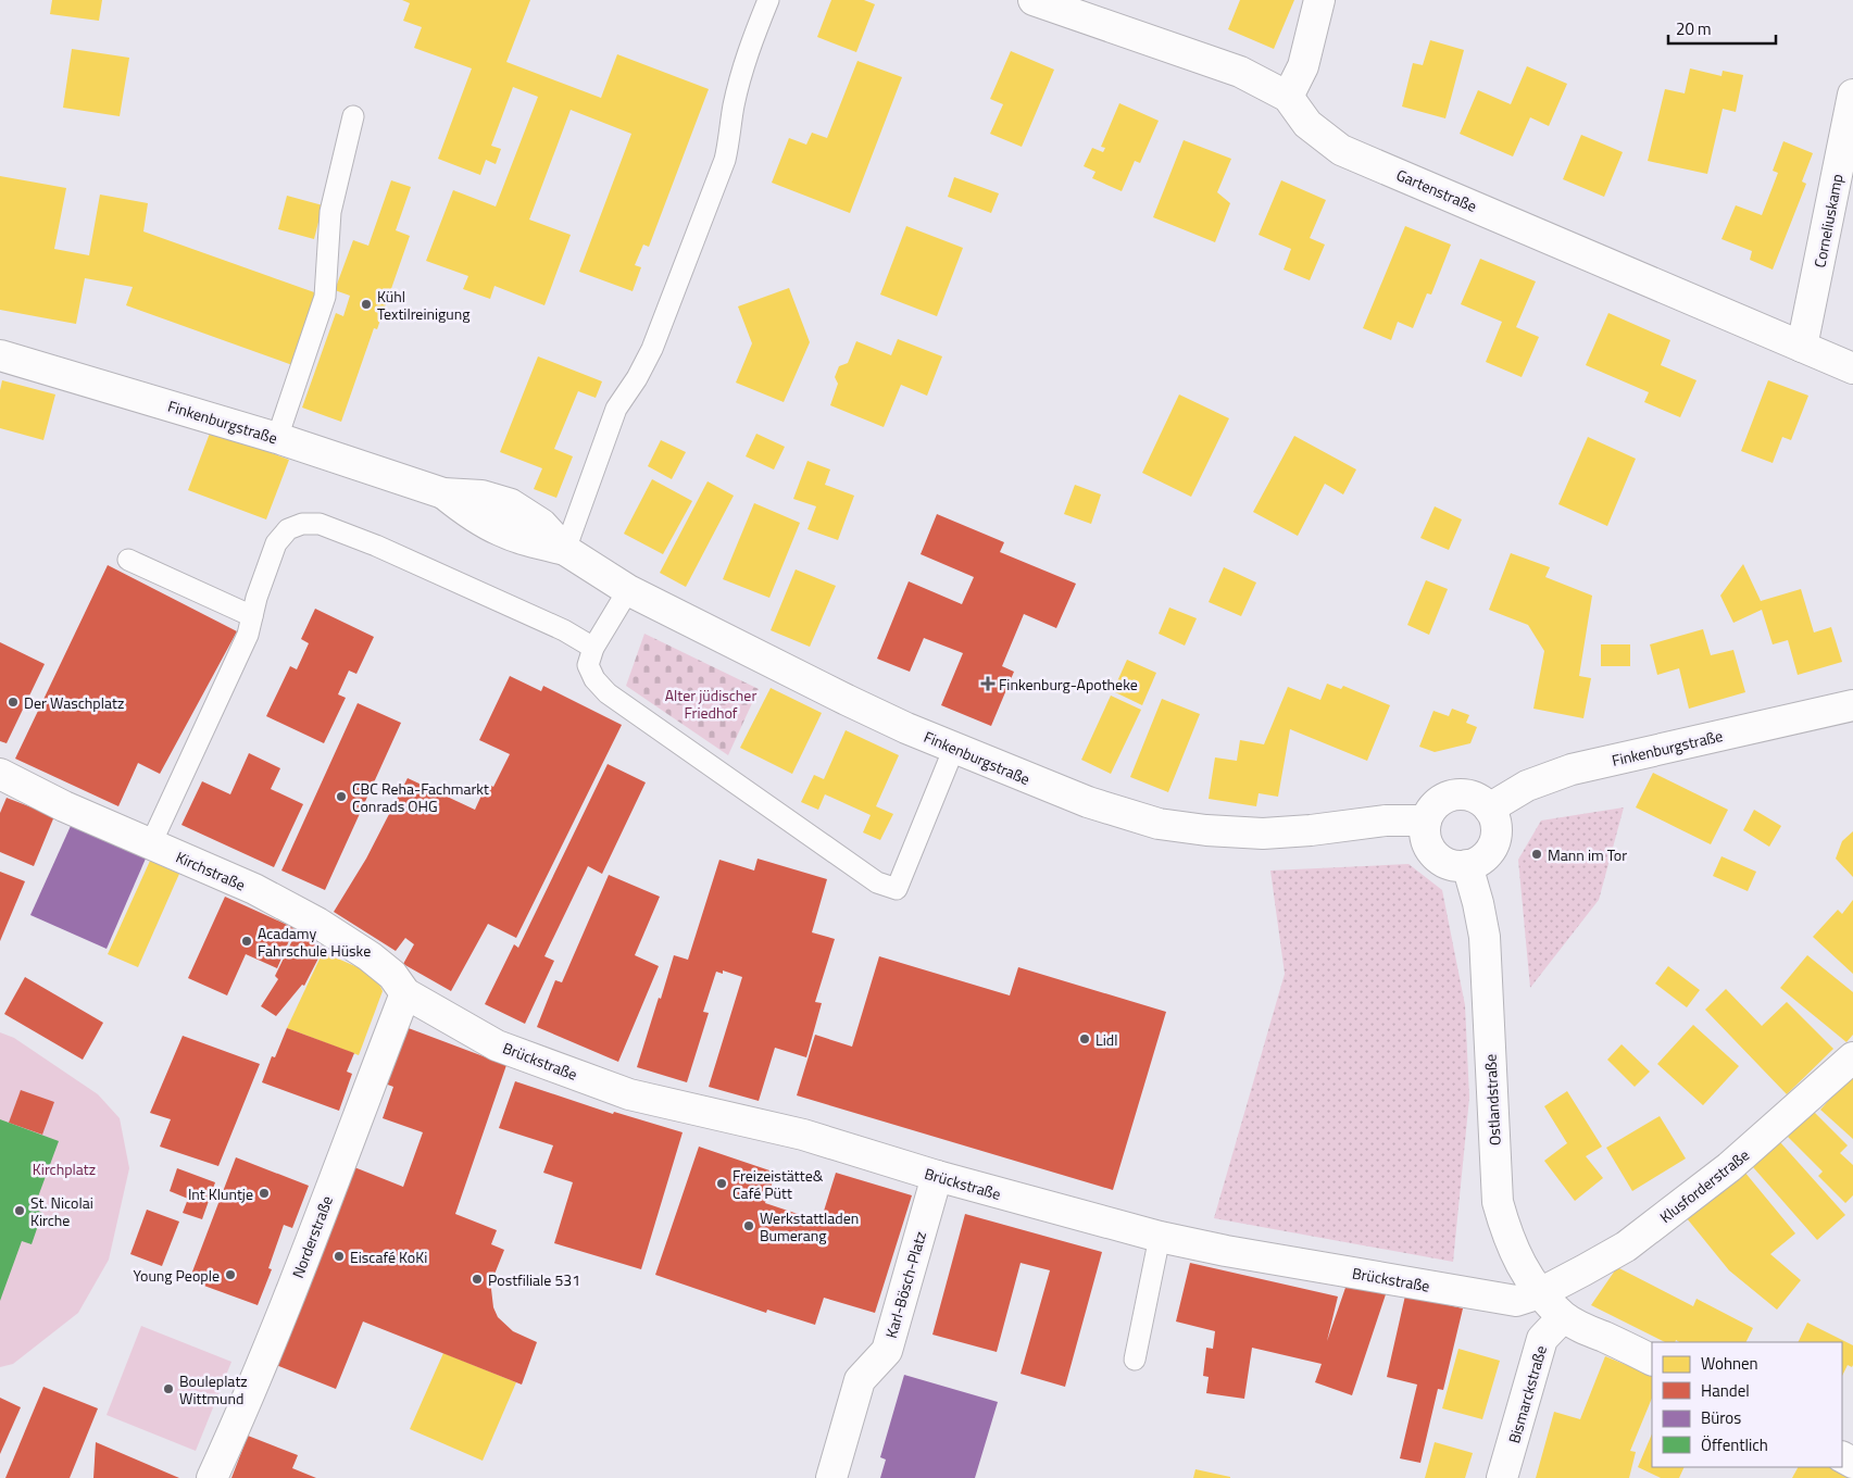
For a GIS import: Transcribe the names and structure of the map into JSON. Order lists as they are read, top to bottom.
{
  "streets": {
    "street": [
      "Gartenstraße",
      "Corneliuskamp",
      "Finkenburgstraße",
      "Kirchstraße",
      "Brückstraße",
      "Ostlandstraße",
      "Klusforderstraße",
      "Norderstraße",
      "Karl-Bösch-Platz",
      "Bismarckstraße"
    ]
  },
  "crossings": [
    ["Gartenstraße", "Corneliuskamp"],
    ["Finkenburgstraße", "Ostlandstraße"],
    ["Kirchstraße", "Brückstraße"],
    ["Kirchstraße", "Norderstraße"],
    ["Brückstraße", "Ostlandstraße"],
    ["Brückstraße", "Klusforderstraße"],
    ["Brückstraße", "Norderstraße"],
    ["Brückstraße", "Karl-Bösch-Platz"],
    ["Ostlandstraße", "Klusforderstraße"],
    ["Ostlandstraße", "Bismarckstraße"]
  ],
  "parks": ["Alter jüdischer Friedhof", "Kirchplatz"],
  "places": {
    "other": [
      "Kühl Textilreinigung",
      "Der Waschplatz",
      "CBC Reha-Fachmarkt Conrads OHG",
      "Mann im Tor",
      "Acadamy Fahrschule Hüske",
      "Lidl",
      "Freizeistätte& Café Pütt",
      "Int Kluntje",
      "St. Nicolai Kirche",
      "Werkstattladen Bumerang",
      "Eiscafé KoKi",
      "Young People",
      "Postfiliale 531",
      "Bouleplatz Wittmund"
    ],
    "health": ["Finkenburg-Apotheke"]
  },
  "legend": [
    "Wohnen",
    "Handel",
    "Büros",
    "Öffentlich"
  ],
  "scale_bar": "20 m"
}
